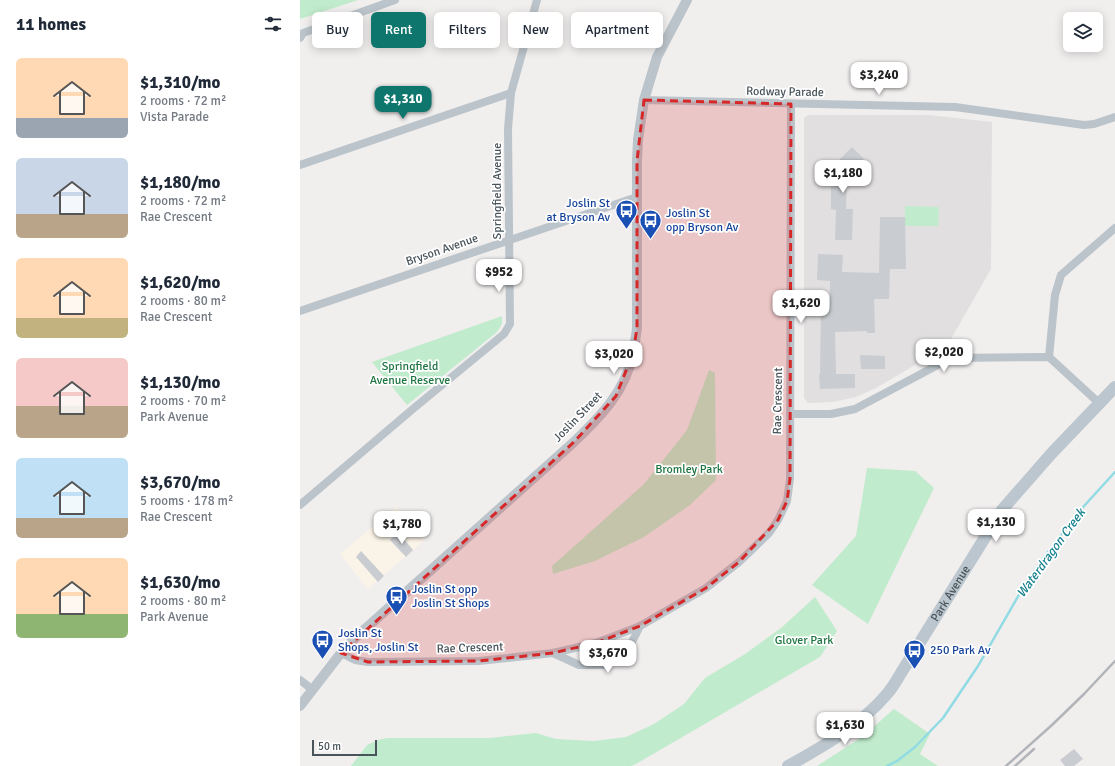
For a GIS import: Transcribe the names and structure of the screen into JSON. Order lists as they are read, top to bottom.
{
  "streets": {
    "main road": ["Park Avenue"],
    "street": [
      "Rodway Parade",
      "Springfield Avenue",
      "Bryson Avenue",
      "Rae Crescent",
      "Joslin Street"
    ]
  },
  "crossings": [
    ["Rodway Parade", "Rae Crescent"],
    ["Rodway Parade", "Joslin Street"],
    ["Springfield Avenue", "Bryson Avenue"],
    ["Bryson Avenue", "Joslin Street"],
    ["Rae Crescent", "Joslin Street"]
  ],
  "water": ["Waterdragon Creek"],
  "parks": ["Springfield Avenue Reserve", "Bromley Park", "Glover Park"],
  "places": {
    "bus stop": [
      "Joslin St at Bryson Av",
      "Joslin St opp Bryson Av",
      "Joslin St opp Joslin St Shops",
      "Joslin St Shops, Joslin St",
      "250 Park Av"
    ]
  },
  "scale_bar": "50 m",
  "page": {
    "heading": "11 homes",
    "chip": [
      "Buy",
      "Rent",
      "Filters",
      "New",
      "Apartment"
    ],
    "list": [
      {
        "name": "$1,310/mo",
        "note": "2 rooms · 72 m² · Vista Parade"
      },
      {
        "name": "$1,180/mo",
        "note": "2 rooms · 72 m² · Rae Crescent"
      },
      {
        "name": "$1,620/mo",
        "note": "2 rooms · 80 m² · Rae Crescent"
      },
      {
        "name": "$1,130/mo",
        "note": "2 rooms · 70 m² · Park Avenue"
      },
      {
        "name": "$3,670/mo",
        "note": "5 rooms · 178 m² · Rae Crescent"
      },
      {
        "name": "$1,630/mo",
        "note": "2 rooms · 80 m² · Park Avenue"
      }
    ],
    "price": [
      "$3,240",
      "$1,310",
      "$1,180",
      "$952",
      "$1,620",
      "$2,020",
      "$3,020",
      "$1,130",
      "$1,780",
      "$3,670",
      "$1,630"
    ],
    "scale": "50 m"
  }
}
